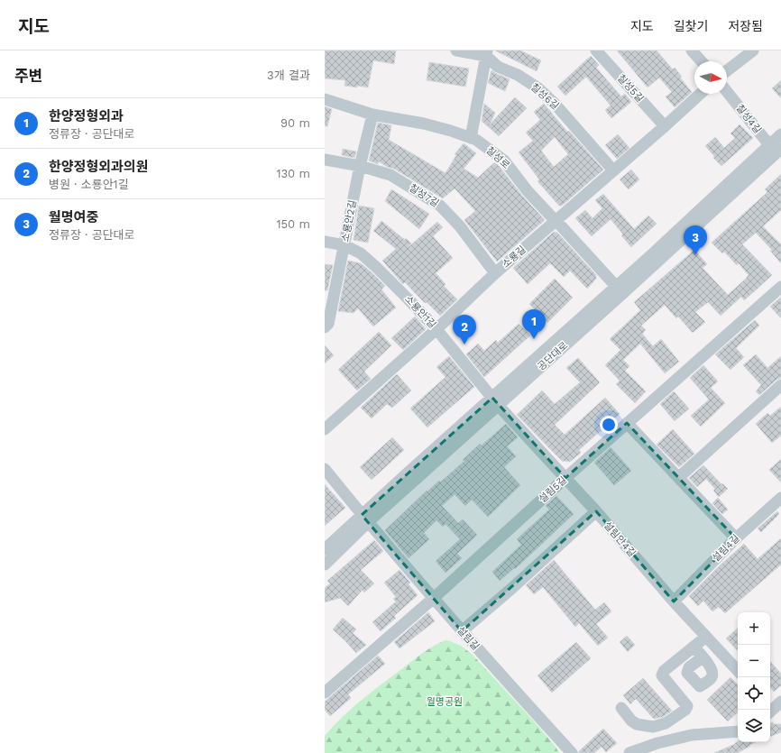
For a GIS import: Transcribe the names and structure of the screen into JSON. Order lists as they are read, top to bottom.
{
  "streets": {
    "street": [
      "칠성5길",
      "칠성6길",
      "칠성4길",
      "칠성로",
      "칠성7길",
      "소룡안2길",
      "소룡길",
      "소룡안1길",
      "공단대로",
      "설림5길",
      "설림안4길",
      "설림4길",
      "설림길"
    ]
  },
  "crossings": [
    ["칠성5길", "소룡길"],
    ["칠성6길", "소룡길"],
    ["칠성4길", "공단대로"],
    ["칠성로", "소룡안2길"],
    ["칠성로", "소룡길"],
    ["칠성로", "공단대로"],
    ["칠성7길", "소룡안2길"],
    ["칠성7길", "소룡길"],
    ["소룡안2길", "소룡안1길"],
    ["소룡길", "소룡안1길"],
    ["소룡안1길", "공단대로"],
    ["소룡안1길", "설림안4길"],
    ["공단대로", "설림안4길"],
    ["공단대로", "설림길"],
    ["설림5길", "설림안4길"],
    ["설림5길", "설림길"],
    ["설림안4길", "설림4길"]
  ],
  "parks": ["월명공원"],
  "north": "right",
  "page": {
    "header": "지도",
    "nav": ["지도", "길찾기", "저장됨"],
    "heading": ["주변", "3개 결과"],
    "list": [
      {
        "mark": "1",
        "name": "한양정형외과",
        "note": "정류장 · 공단대로",
        "value": "90 m"
      },
      {
        "mark": "2",
        "name": "한양정형외과의원",
        "note": "병원 · 소룡안1길",
        "value": "130 m"
      },
      {
        "mark": "3",
        "name": "월명여중",
        "note": "정류장 · 공단대로",
        "value": "150 m"
      }
    ],
    "pins": ["3", "1", "2"],
    "map_buttons": ["+", "−"]
  }
}
